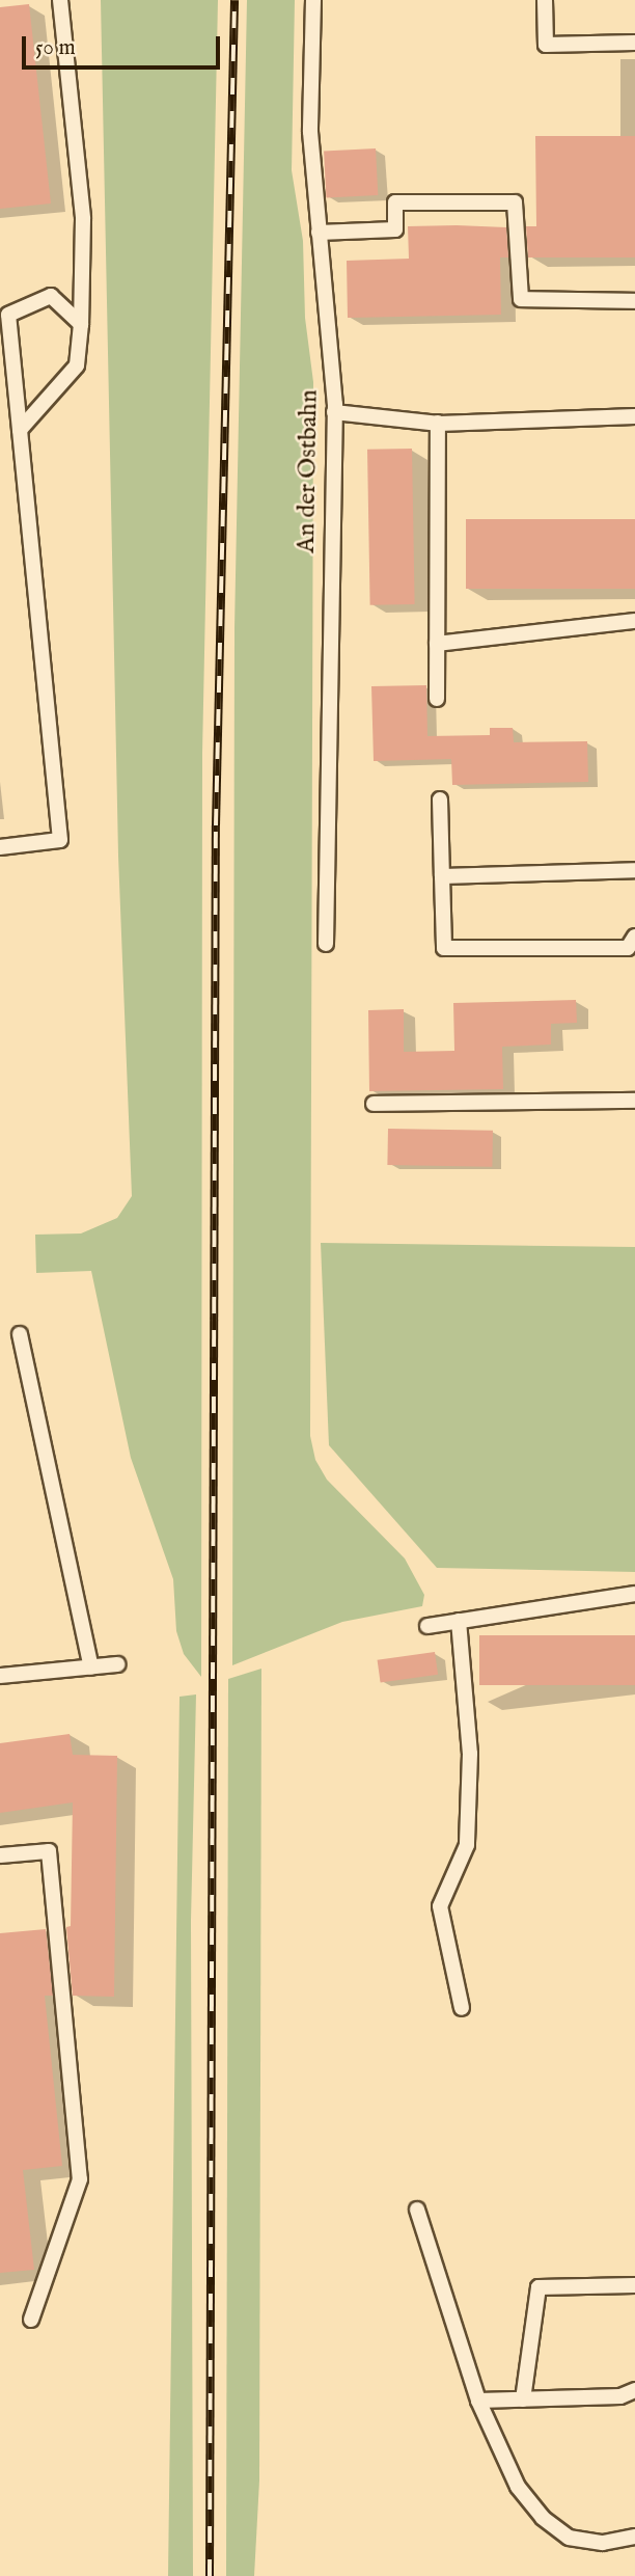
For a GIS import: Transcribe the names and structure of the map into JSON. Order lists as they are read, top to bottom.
{
  "streets": {
    "lane": ["An der Ostbahn"]
  },
  "scale_bar": "50 m"
}
